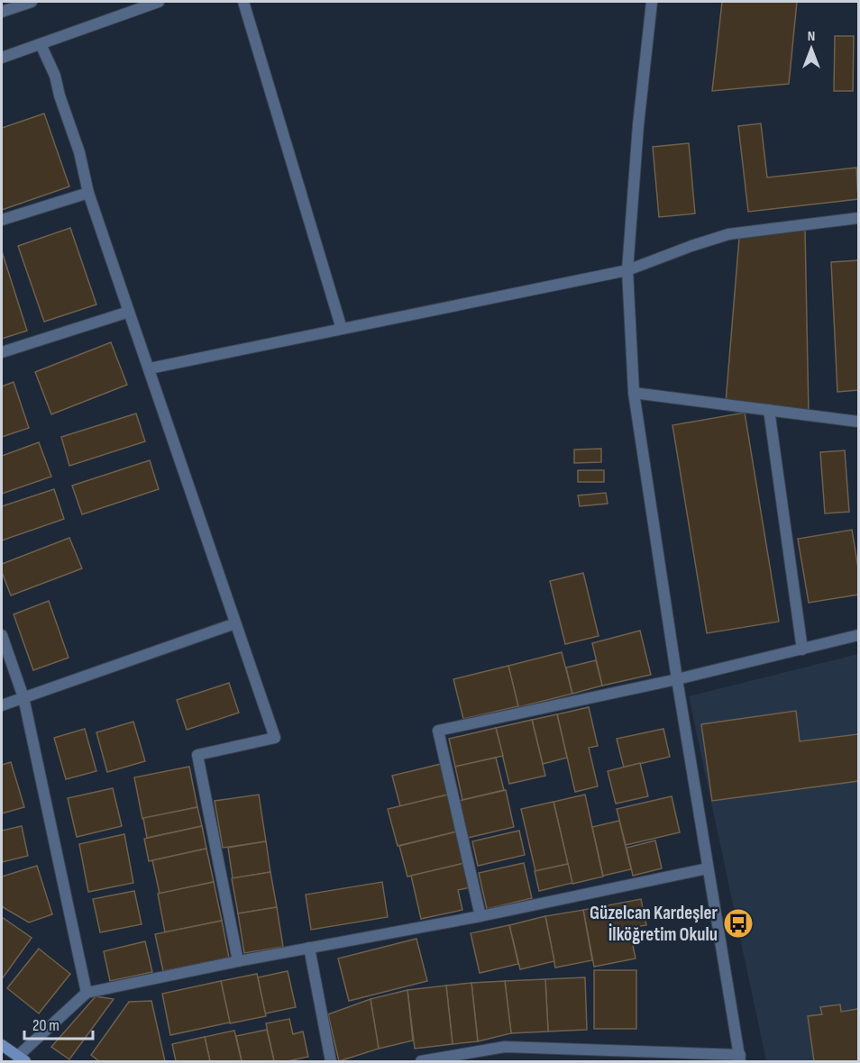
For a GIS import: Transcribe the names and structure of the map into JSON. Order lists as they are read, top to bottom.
{
  "places": {
    "bus stop": ["Güzelcan Kardeşler İlköğretim Okulu"]
  },
  "scale_bar": "20 m",
  "north": "top"
}
